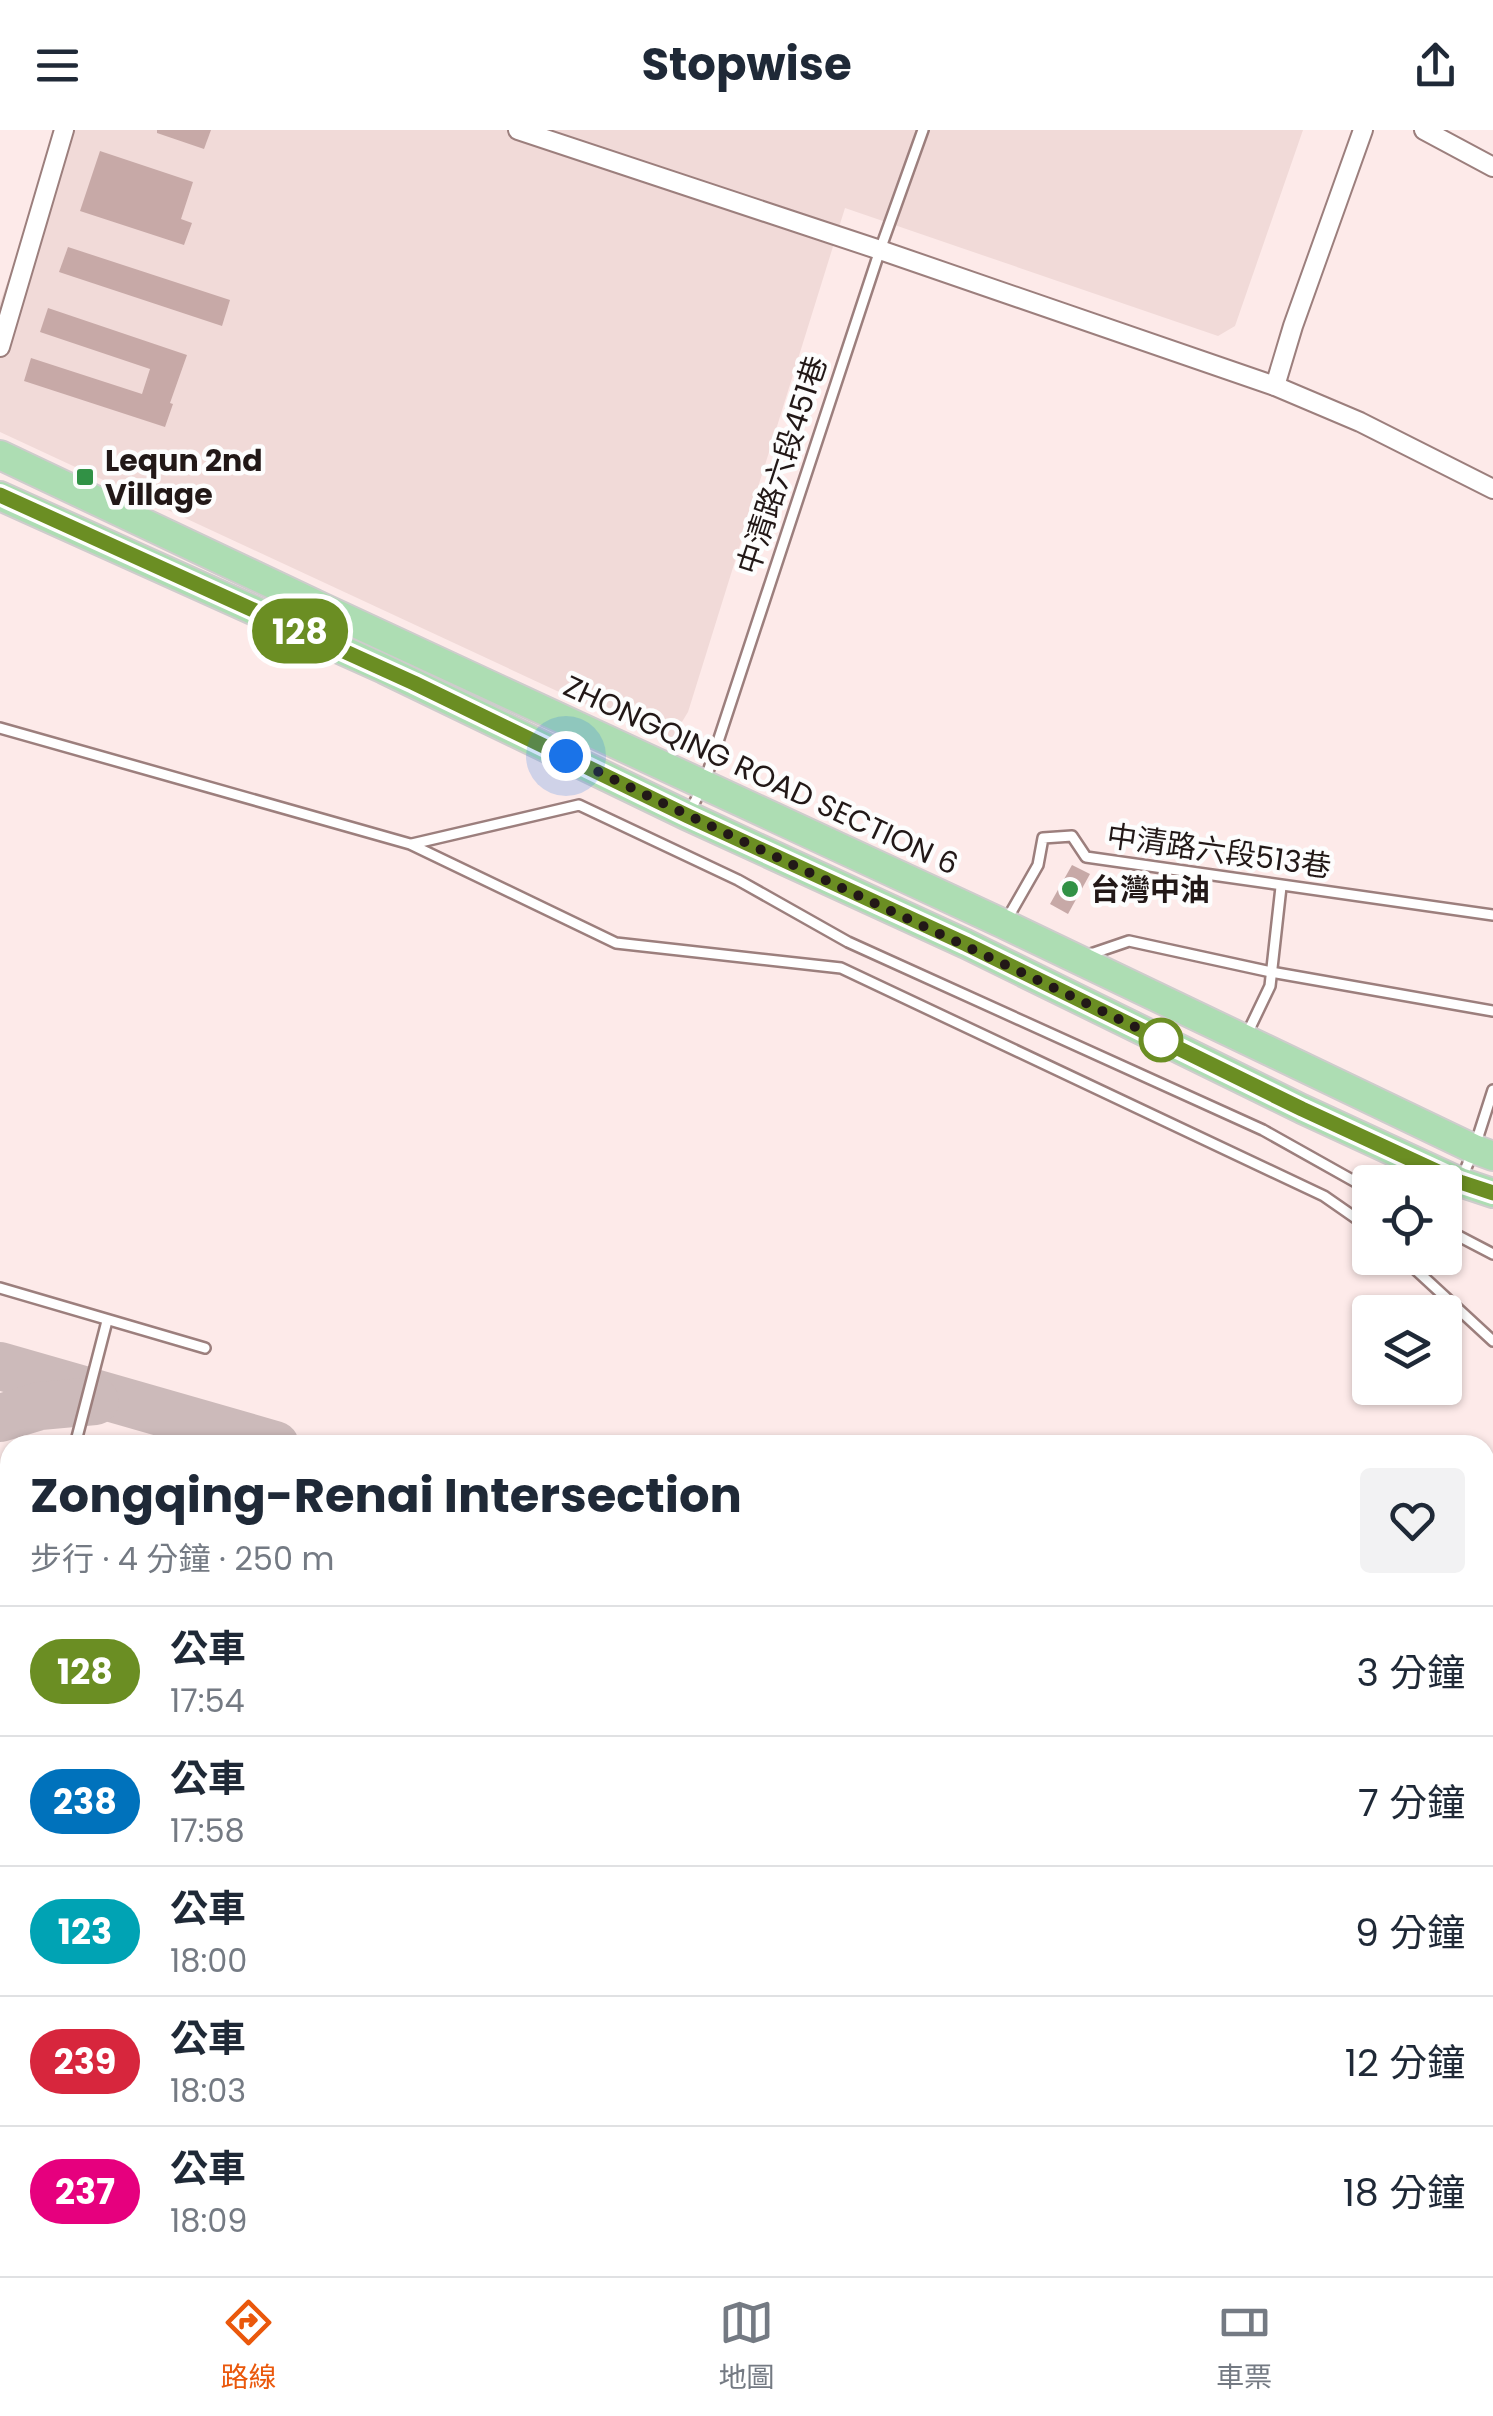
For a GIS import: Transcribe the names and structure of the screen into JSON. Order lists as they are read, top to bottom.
{
  "streets": {
    "main road": ["ZHONGQING ROAD SECTION 6"],
    "lane": ["中清路六段451巷", "中清路六段513巷"]
  },
  "crossings": [
    ["中清路六段451巷", "ZHONGQING ROAD SECTION 6"],
    ["ZHONGQING ROAD SECTION 6", "中清路六段513巷"]
  ],
  "places": {
    "transit": ["Lequn 2nd Village"],
    "other": ["台灣中油"]
  },
  "lines": ["bus line 128"],
  "page": {
    "header": "Stopwise",
    "on_map": "128",
    "heading": ["Zongqing-Renai Intersection", "步行 · 4 分鐘 · 250 m"],
    "list": [
      {
        "mark": "128",
        "name": "公車",
        "note": "17:54",
        "value": "3 分鐘"
      },
      {
        "mark": "238",
        "name": "公車",
        "note": "17:58",
        "value": "7 分鐘"
      },
      {
        "mark": "123",
        "name": "公車",
        "note": "18:00",
        "value": "9 分鐘"
      },
      {
        "mark": "239",
        "name": "公車",
        "note": "18:03",
        "value": "12 分鐘"
      },
      {
        "mark": "237",
        "name": "公車",
        "note": "18:09",
        "value": "18 分鐘"
      }
    ],
    "tabs": ["路線", "地圖", "車票"]
  }
}
